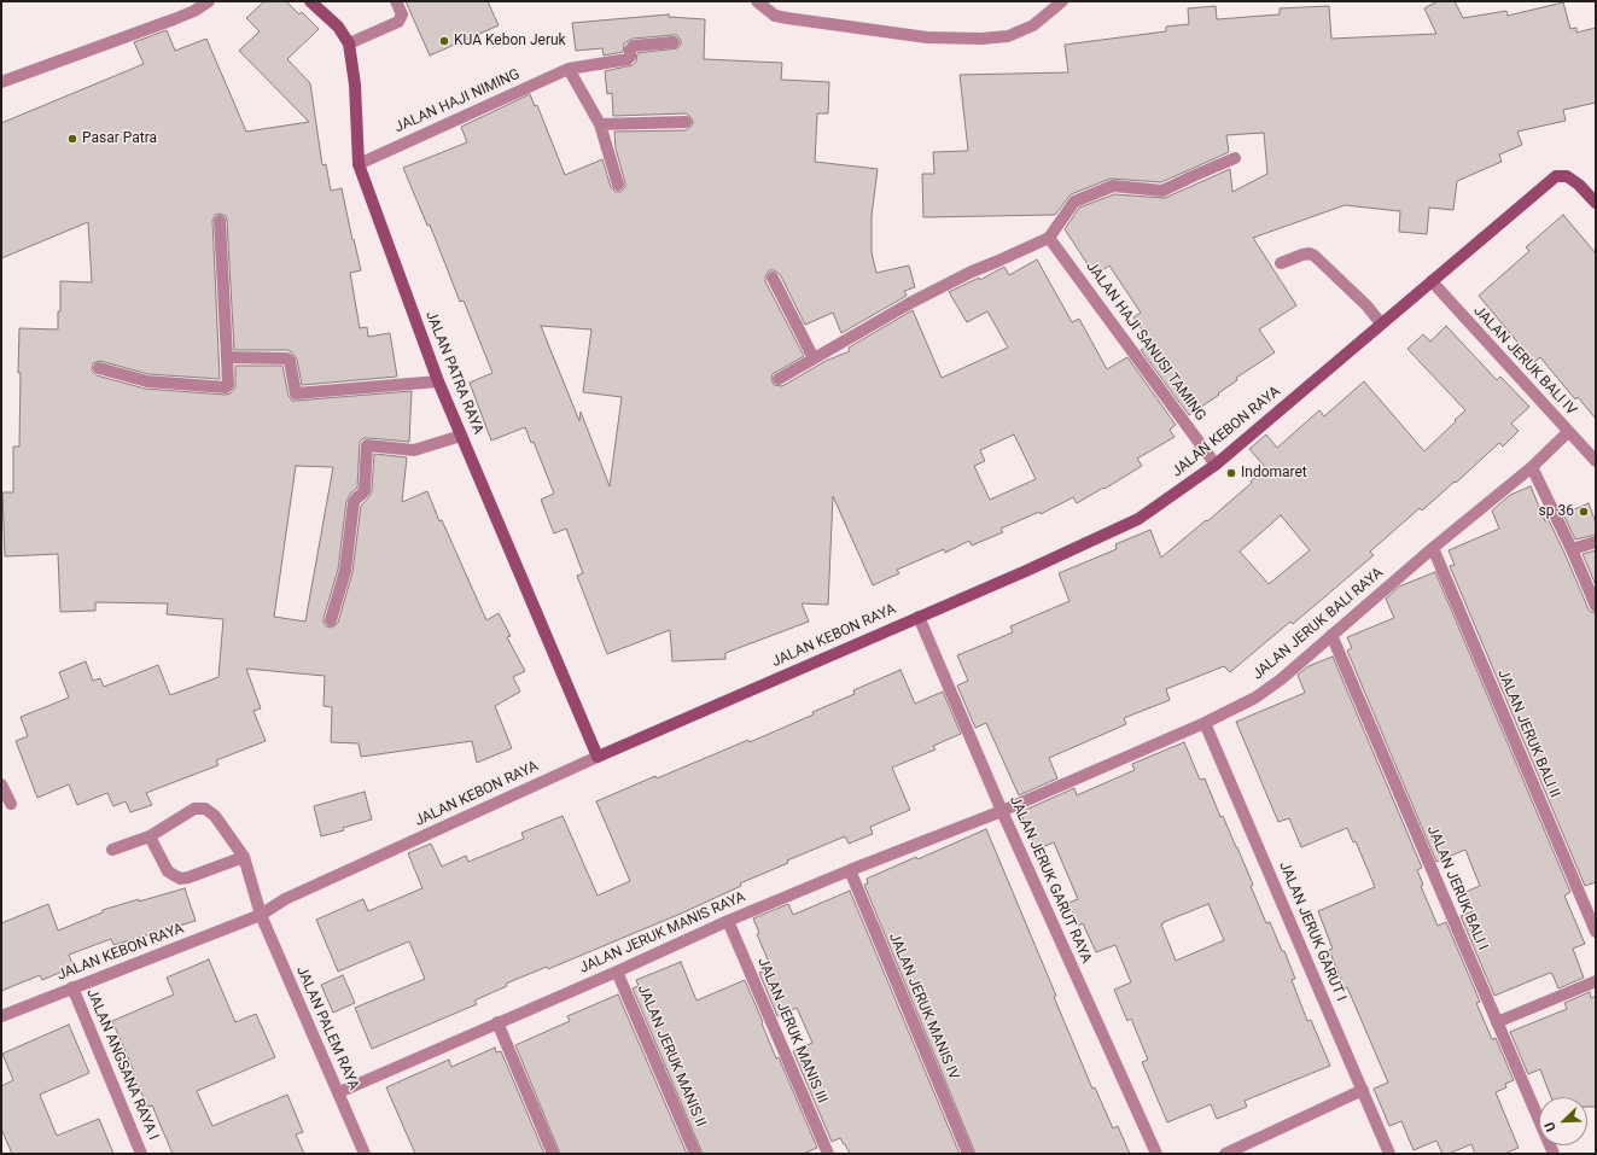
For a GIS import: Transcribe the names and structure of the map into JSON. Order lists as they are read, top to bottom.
{
  "streets": {
    "street": [
      "JALAN HAJI NIMING",
      "JALAN HAJI SANUSI TAMING",
      "JALAN JERUK BALI IV",
      "JALAN PATRA RAYA",
      "JALAN KEBON RAYA",
      "JALAN JERUK BALI RAYA",
      "JALAN JERUK BALI II",
      "JALAN JERUK GARUT RAYA",
      "JALAN JERUK BALI I",
      "JALAN JERUK GARUT I",
      "JALAN JERUK MANIS RAYA",
      "JALAN JERUK MANIS IV",
      "JALAN PALEM RAYA",
      "JALAN JERUK MANIS III",
      "JALAN JERUK MANIS II",
      "JALAN ANGSANA RAYA I"
    ]
  },
  "crossings": [
    ["JALAN HAJI NIMING", "JALAN PATRA RAYA"],
    ["JALAN HAJI SANUSI TAMING", "JALAN KEBON RAYA"],
    ["JALAN JERUK BALI IV", "JALAN KEBON RAYA"],
    ["JALAN JERUK BALI IV", "JALAN JERUK BALI RAYA"],
    ["JALAN PATRA RAYA", "JALAN KEBON RAYA"],
    ["JALAN KEBON RAYA", "JALAN JERUK GARUT RAYA"],
    ["JALAN KEBON RAYA", "JALAN PALEM RAYA"],
    ["JALAN KEBON RAYA", "JALAN ANGSANA RAYA I"],
    ["JALAN JERUK BALI RAYA", "JALAN JERUK BALI II"],
    ["JALAN JERUK BALI RAYA", "JALAN JERUK GARUT RAYA"],
    ["JALAN JERUK BALI RAYA", "JALAN JERUK BALI I"],
    ["JALAN JERUK BALI RAYA", "JALAN JERUK GARUT I"],
    ["JALAN JERUK BALI RAYA", "JALAN JERUK MANIS RAYA"],
    ["JALAN JERUK GARUT RAYA", "JALAN JERUK MANIS RAYA"],
    ["JALAN JERUK MANIS RAYA", "JALAN JERUK MANIS IV"],
    ["JALAN JERUK MANIS RAYA", "JALAN PALEM RAYA"],
    ["JALAN JERUK MANIS RAYA", "JALAN JERUK MANIS III"],
    ["JALAN JERUK MANIS RAYA", "JALAN JERUK MANIS II"]
  ],
  "places": [
    "KUA Kebon Jeruk",
    "Pasar Patra",
    "Indomaret",
    "sp 36"
  ],
  "north": "bottom left"
}
